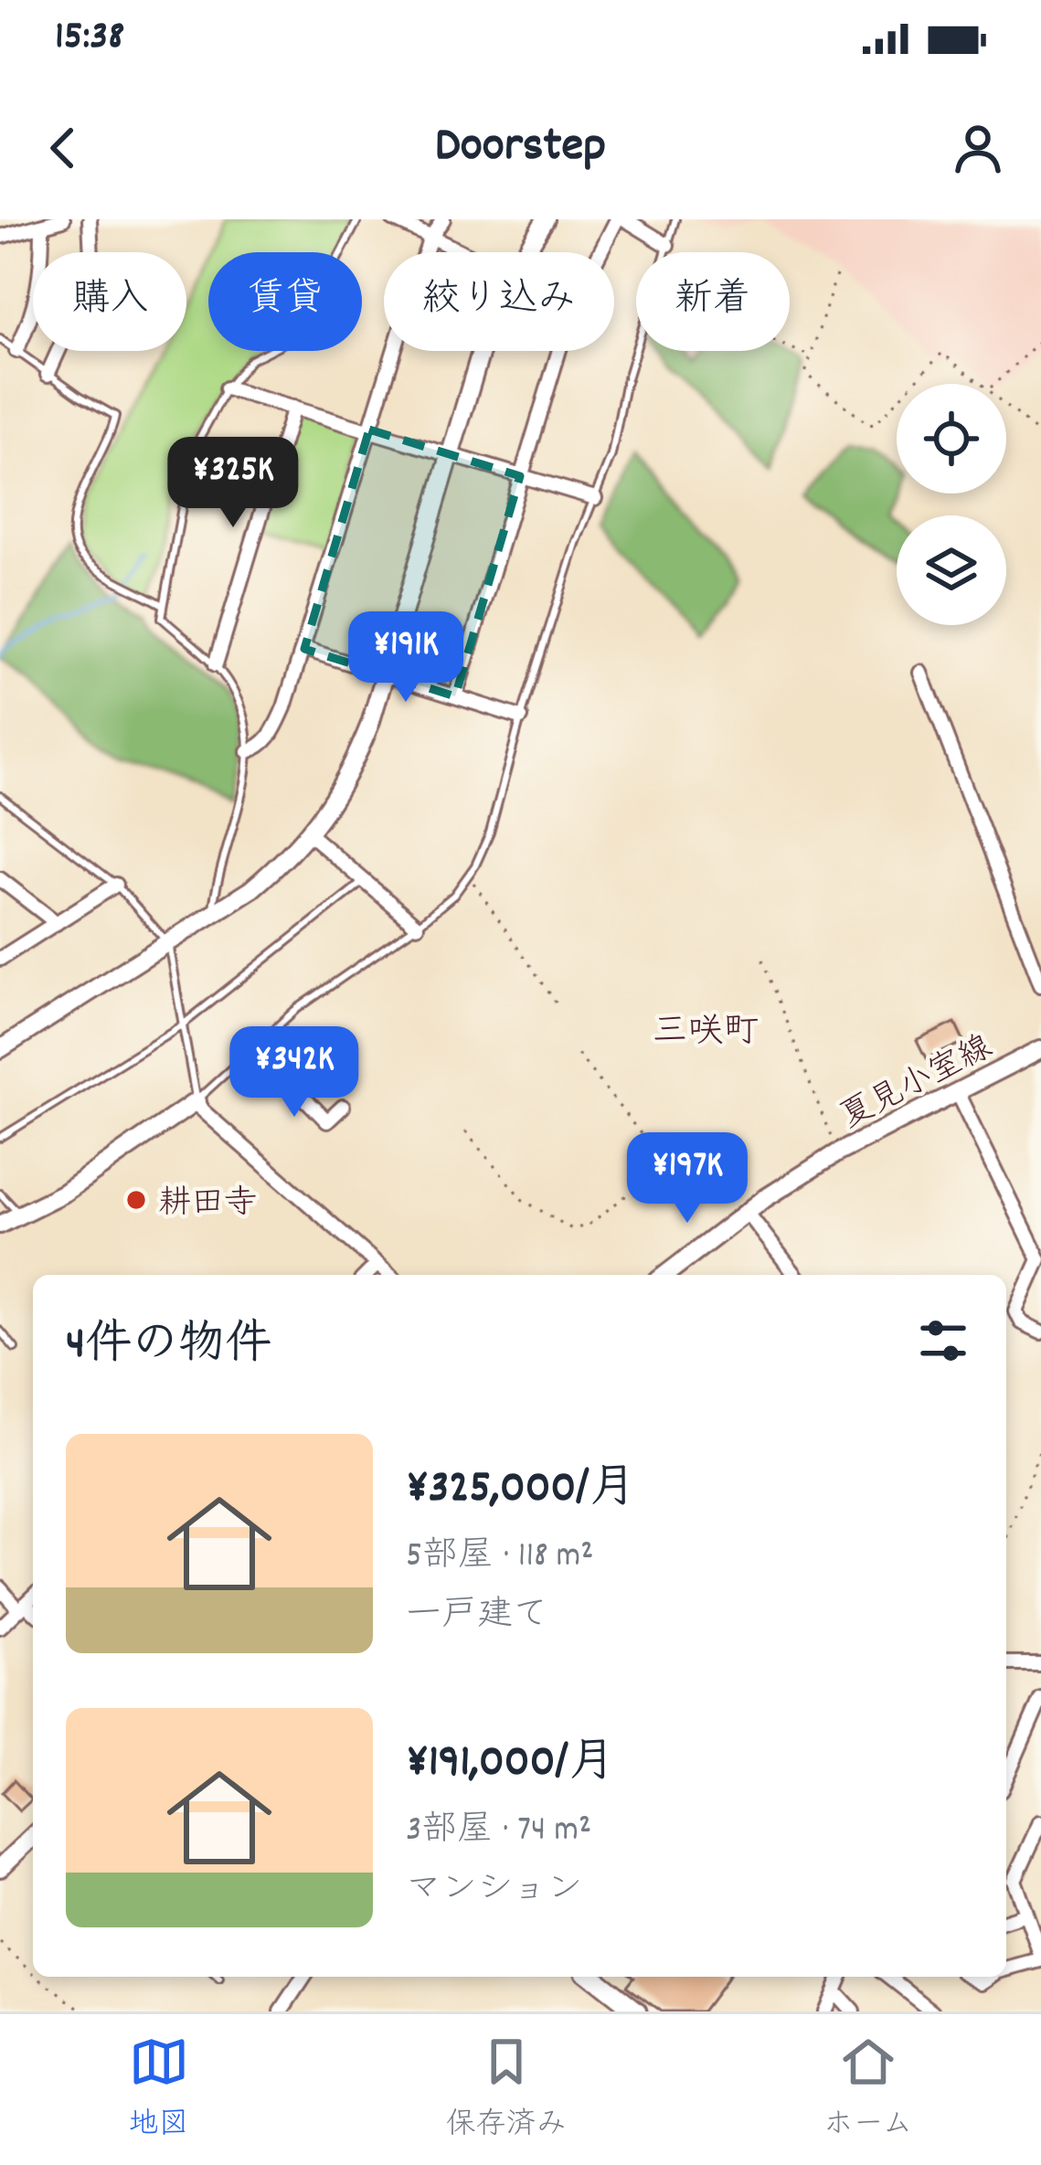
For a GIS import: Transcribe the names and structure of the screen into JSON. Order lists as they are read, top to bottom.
{
  "streets": {
    "street": ["夏見小室線"]
  },
  "districts": ["三咲町"],
  "places": ["耕田寺"],
  "page": {
    "status": "15:38",
    "header": "Doorstep",
    "chip": [
      "購入",
      "賃貸",
      "絞り込み",
      "新着"
    ],
    "price": [
      "¥325K",
      "¥191K",
      "¥342K",
      "¥197K"
    ],
    "heading": "4件の物件",
    "list": [
      {
        "name": "¥325,000/月",
        "note": "5部屋 · 118 m² · 一戸建て"
      },
      {
        "name": "¥191,000/月",
        "note": "3部屋 · 74 m² · マンション"
      }
    ],
    "tabs": ["地図", "保存済み", "ホーム"]
  }
}
